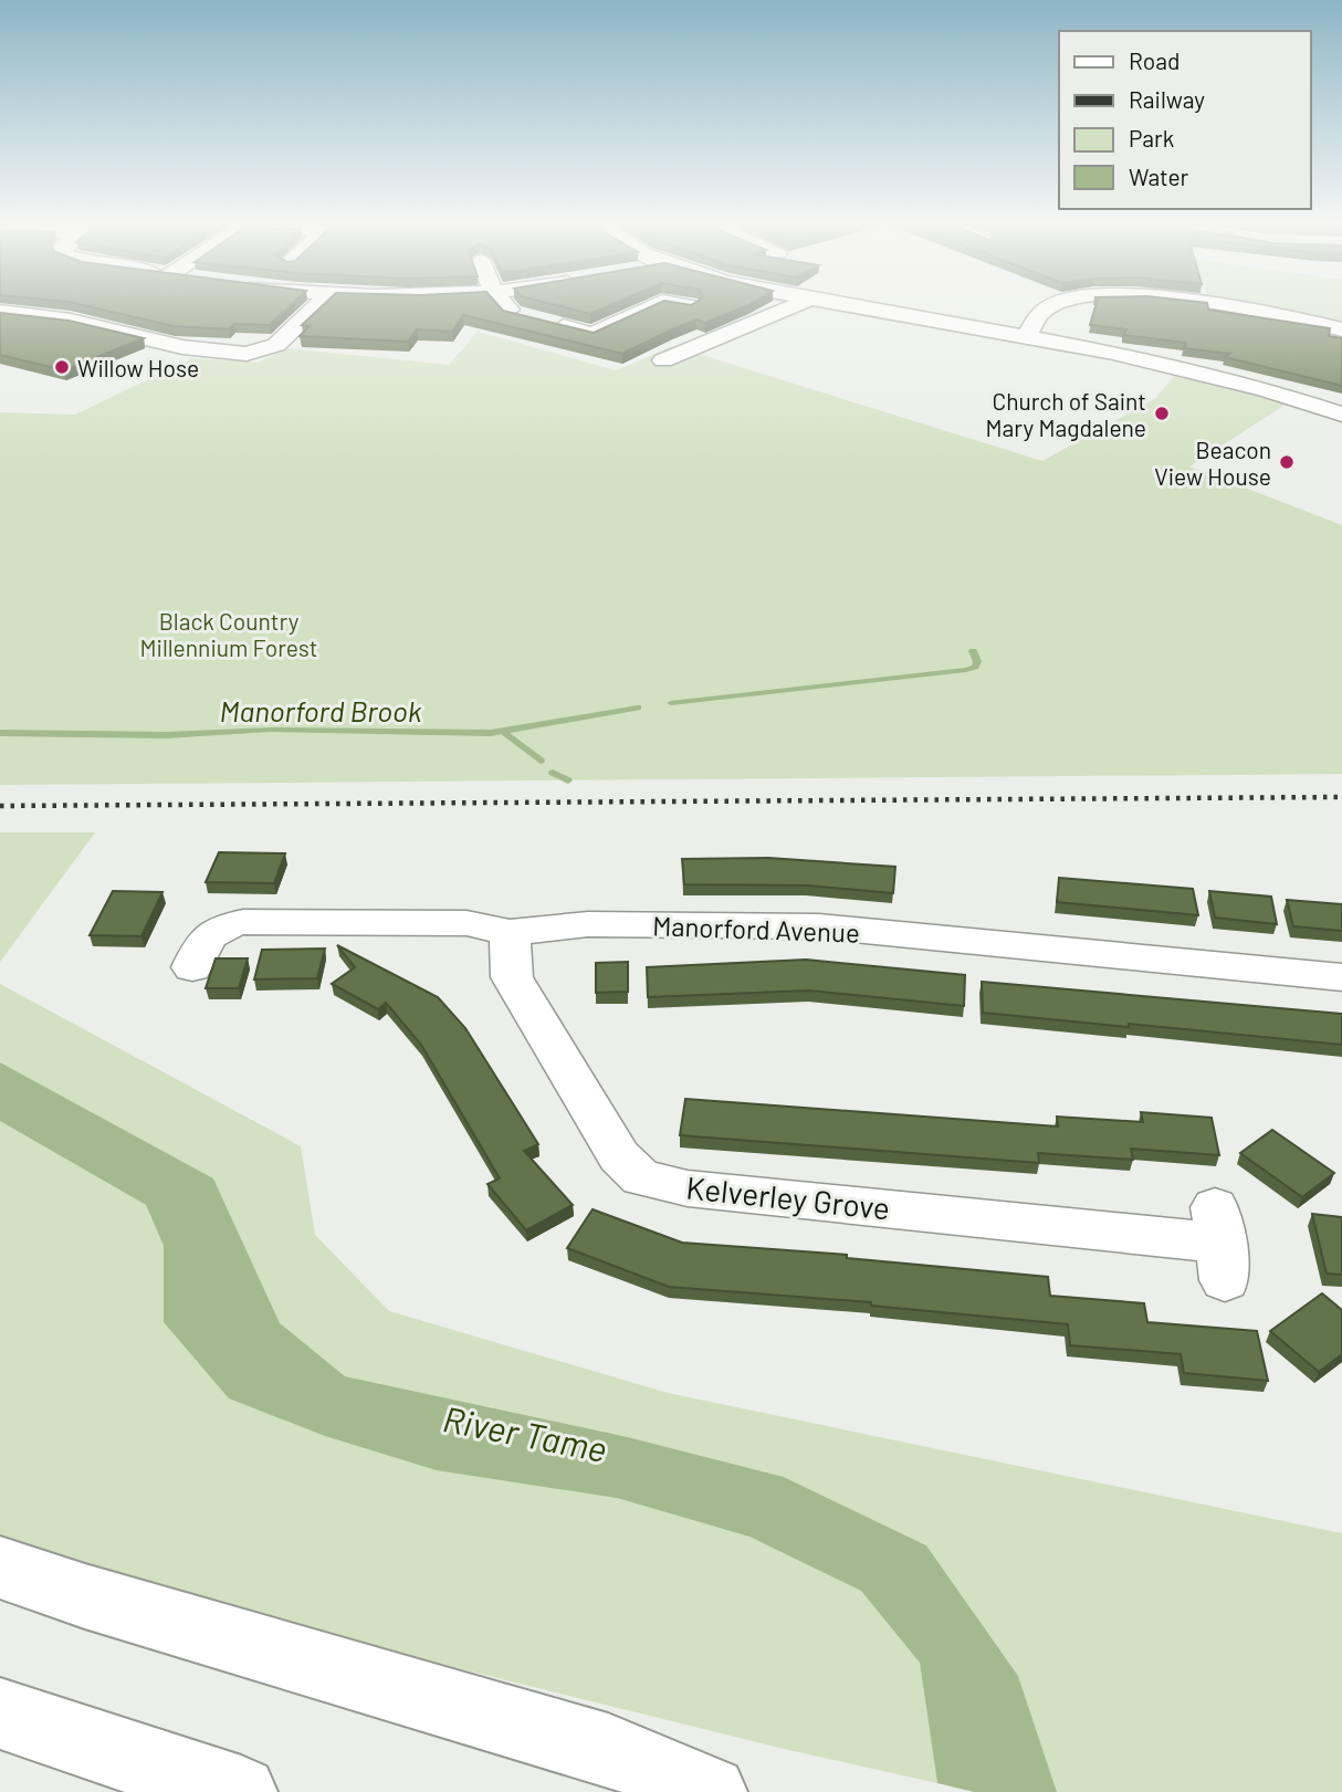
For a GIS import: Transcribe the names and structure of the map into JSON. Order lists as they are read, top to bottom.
{
  "streets": {
    "street": ["Manorford Avenue", "Kelverley Grove"]
  },
  "crossings": [
    ["Manorford Avenue", "Kelverley Grove"]
  ],
  "water": ["Manorford Brook", "River Tame"],
  "parks": ["Black Country Millennium Forest"],
  "places": ["Willow Hose", "Church of Saint Mary Magdalene", "Beacon View House"],
  "legend": [
    "Road",
    "Railway",
    "Park",
    "Water"
  ]
}
